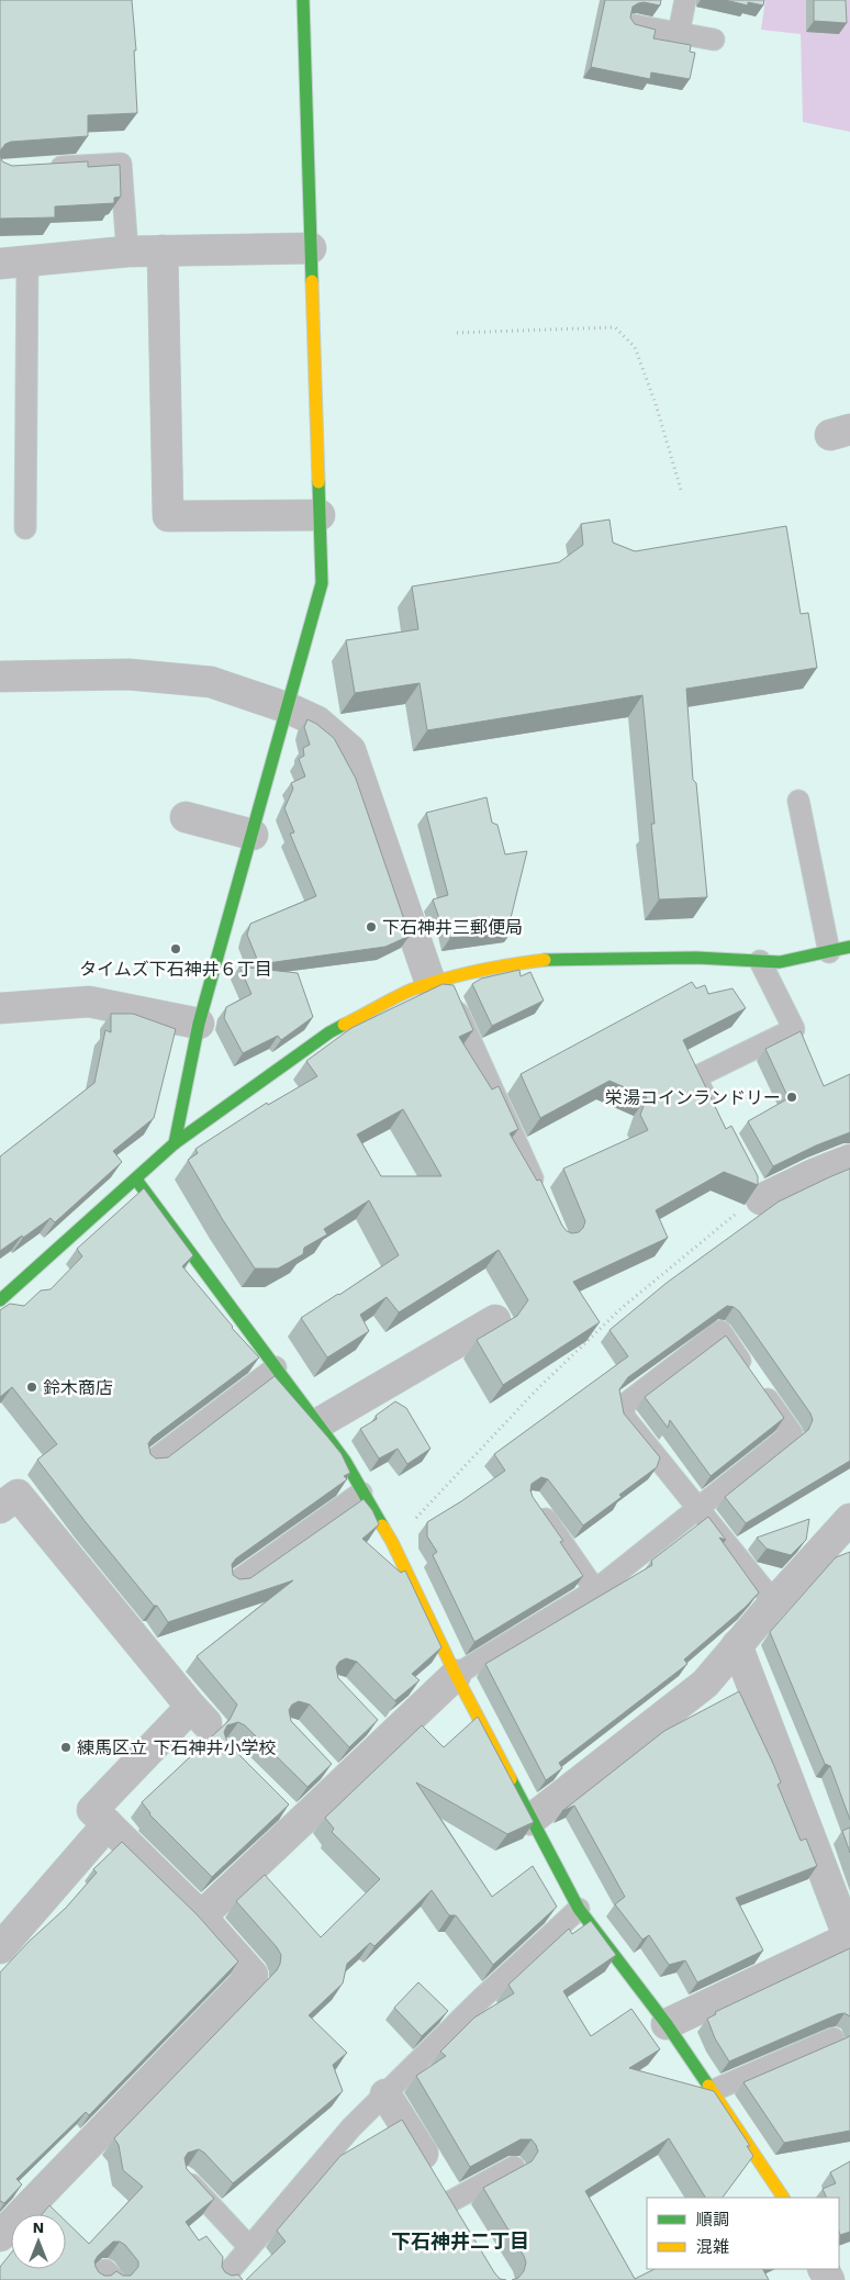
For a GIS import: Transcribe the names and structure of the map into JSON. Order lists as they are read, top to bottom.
{
  "districts": ["下石神井二丁目"],
  "places": [
    "下石神井三郵便局",
    "タイムズ下石神井６丁目",
    "栄湯コインランドリー",
    "鈴木商店",
    "練馬区立 下石神井小学校"
  ],
  "legend": ["順調", "混雑"],
  "north": "top"
}
